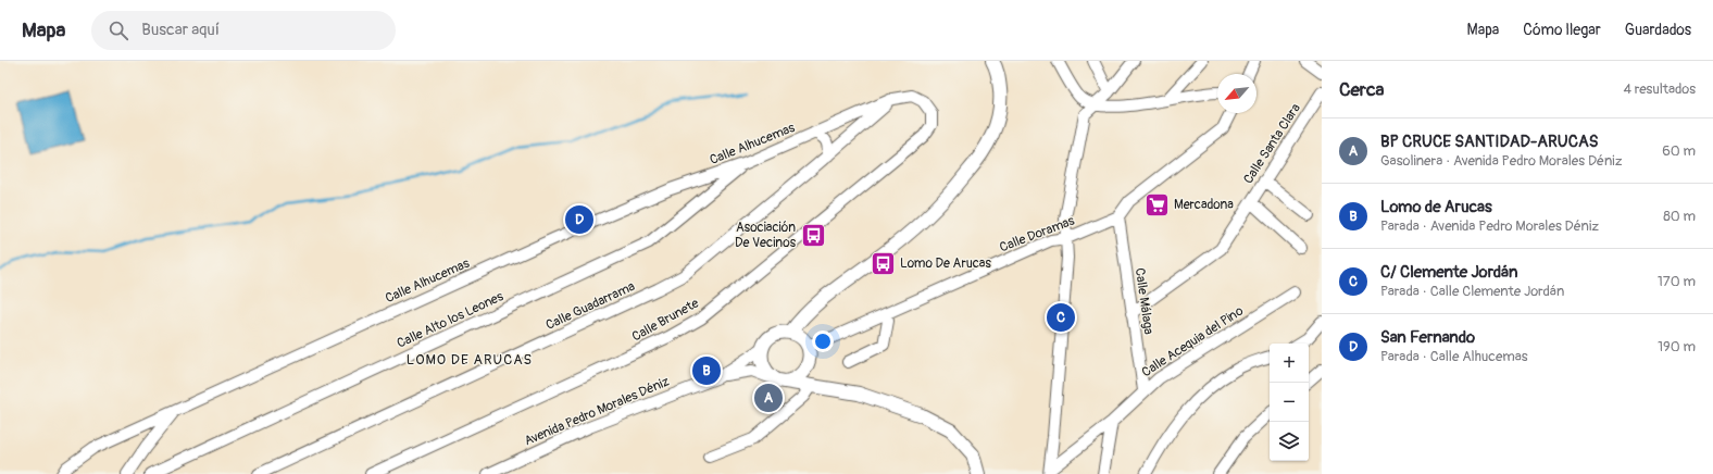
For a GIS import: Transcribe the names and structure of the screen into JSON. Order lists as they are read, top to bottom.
{
  "streets": {
    "street": [
      "Calle Alhucemas",
      "Calle Santa Clara",
      "Calle Doramas",
      "Calle Málaga",
      "Calle Guadarrama",
      "Calle Alto los Leones",
      "Calle Brunete",
      "Calle Acequia del Pino",
      "Avenida Pedro Morales Déniz"
    ]
  },
  "crossings": [
    ["Calle Alhucemas", "Calle Guadarrama"],
    ["Calle Alhucemas", "Calle Alto los Leones"],
    ["Calle Alhucemas", "Calle Brunete"],
    ["Calle Santa Clara", "Calle Málaga"],
    ["Calle Doramas", "Calle Málaga"],
    ["Calle Málaga", "Calle Acequia del Pino"]
  ],
  "districts": ["LOMO DE ARUCAS"],
  "places": {
    "supermarket": ["Mercadona"],
    "bus stop": ["Asociación De Vecinos", "Lomo De Arucas"]
  },
  "north": "bottom left",
  "page": {
    "header": "Mapa",
    "search": "Buscar aquí",
    "nav": ["Mapa", "Cómo llegar", "Guardados"],
    "heading": ["Cerca", "4 resultados"],
    "list": [
      {
        "mark": "A",
        "name": "BP CRUCE SANTIDAD-ARUCAS",
        "note": "Gasolinera · Avenida Pedro Morales Déniz",
        "value": "60 m"
      },
      {
        "mark": "B",
        "name": "Lomo de Arucas",
        "note": "Parada · Avenida Pedro Morales Déniz",
        "value": "80 m"
      },
      {
        "mark": "C",
        "name": "C/ Clemente Jordán",
        "note": "Parada · Calle Clemente Jordán",
        "value": "170 m"
      },
      {
        "mark": "D",
        "name": "San Fernando",
        "note": "Parada · Calle Alhucemas",
        "value": "190 m"
      }
    ],
    "pins": [
      "D",
      "C",
      "B",
      "A"
    ],
    "map_buttons": ["+", "−"]
  }
}
